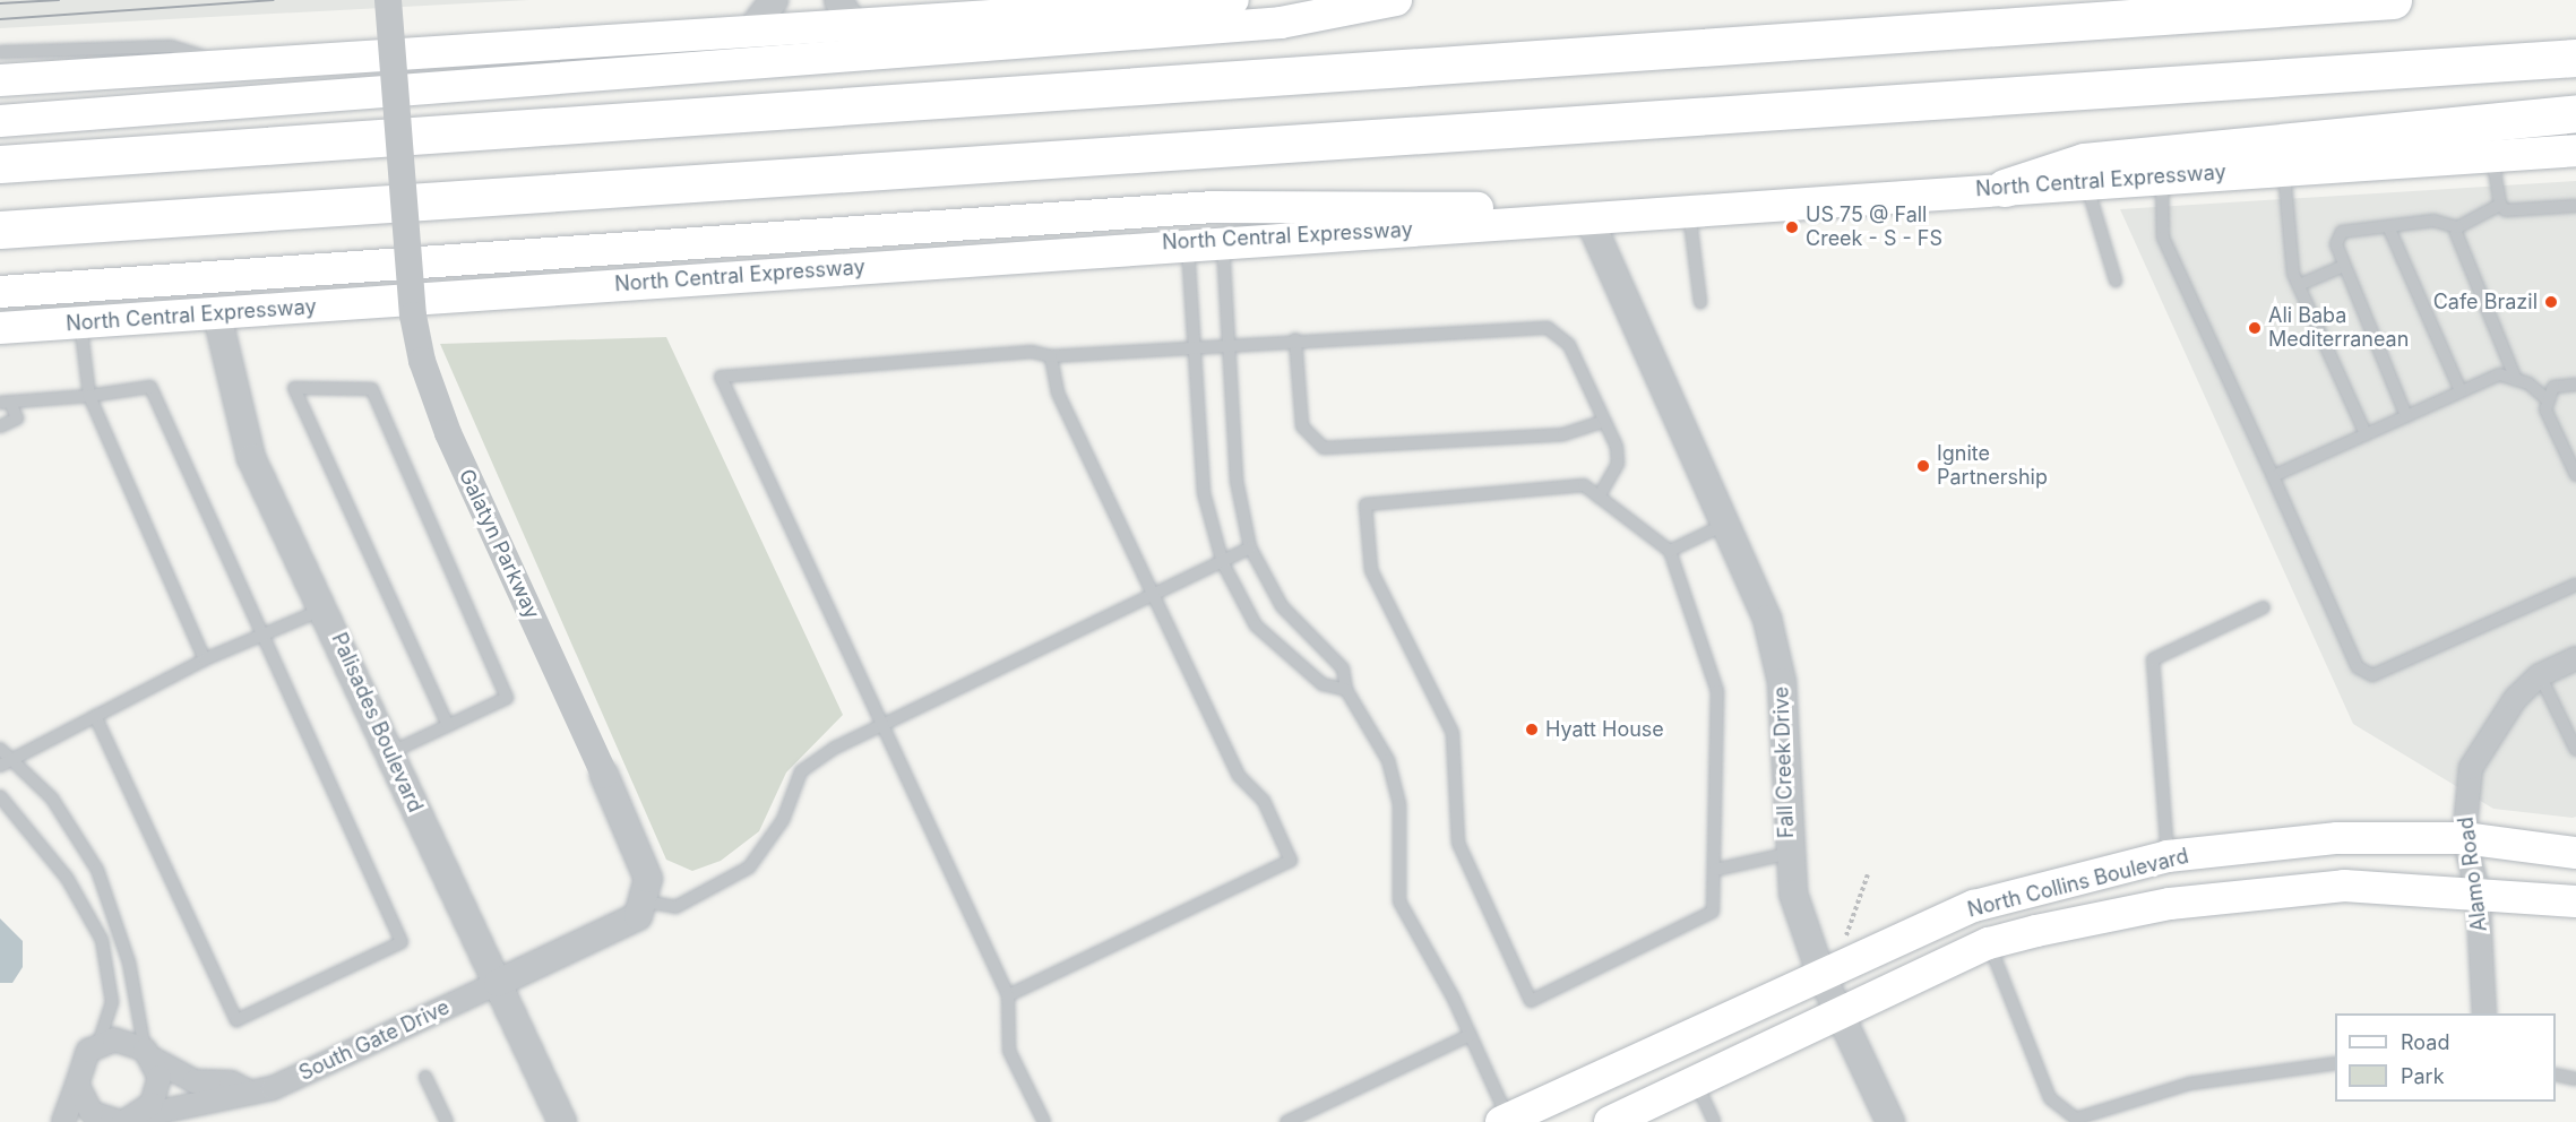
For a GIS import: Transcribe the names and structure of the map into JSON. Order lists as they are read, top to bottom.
{
  "streets": {
    "main road": ["North Central Expressway", "North Collins Boulevard"],
    "street": [
      "Galatyn Parkway",
      "Palisades Boulevard",
      "Fall Creek Drive",
      "Alamo Road",
      "South Gate Drive"
    ]
  },
  "crossings": [
    ["North Central Expressway", "Palisades Boulevard"],
    ["North Central Expressway", "Fall Creek Drive"],
    ["Palisades Boulevard", "South Gate Drive"],
    ["Fall Creek Drive", "North Collins Boulevard"],
    ["Alamo Road", "North Collins Boulevard"]
  ],
  "places": [
    "US 75 @ Fall Creek - S - FS",
    "Cafe Brazil",
    "Ali Baba Mediterranean",
    "Ignite Partnership",
    "Hyatt House"
  ],
  "legend": ["Road", "Park"]
}
